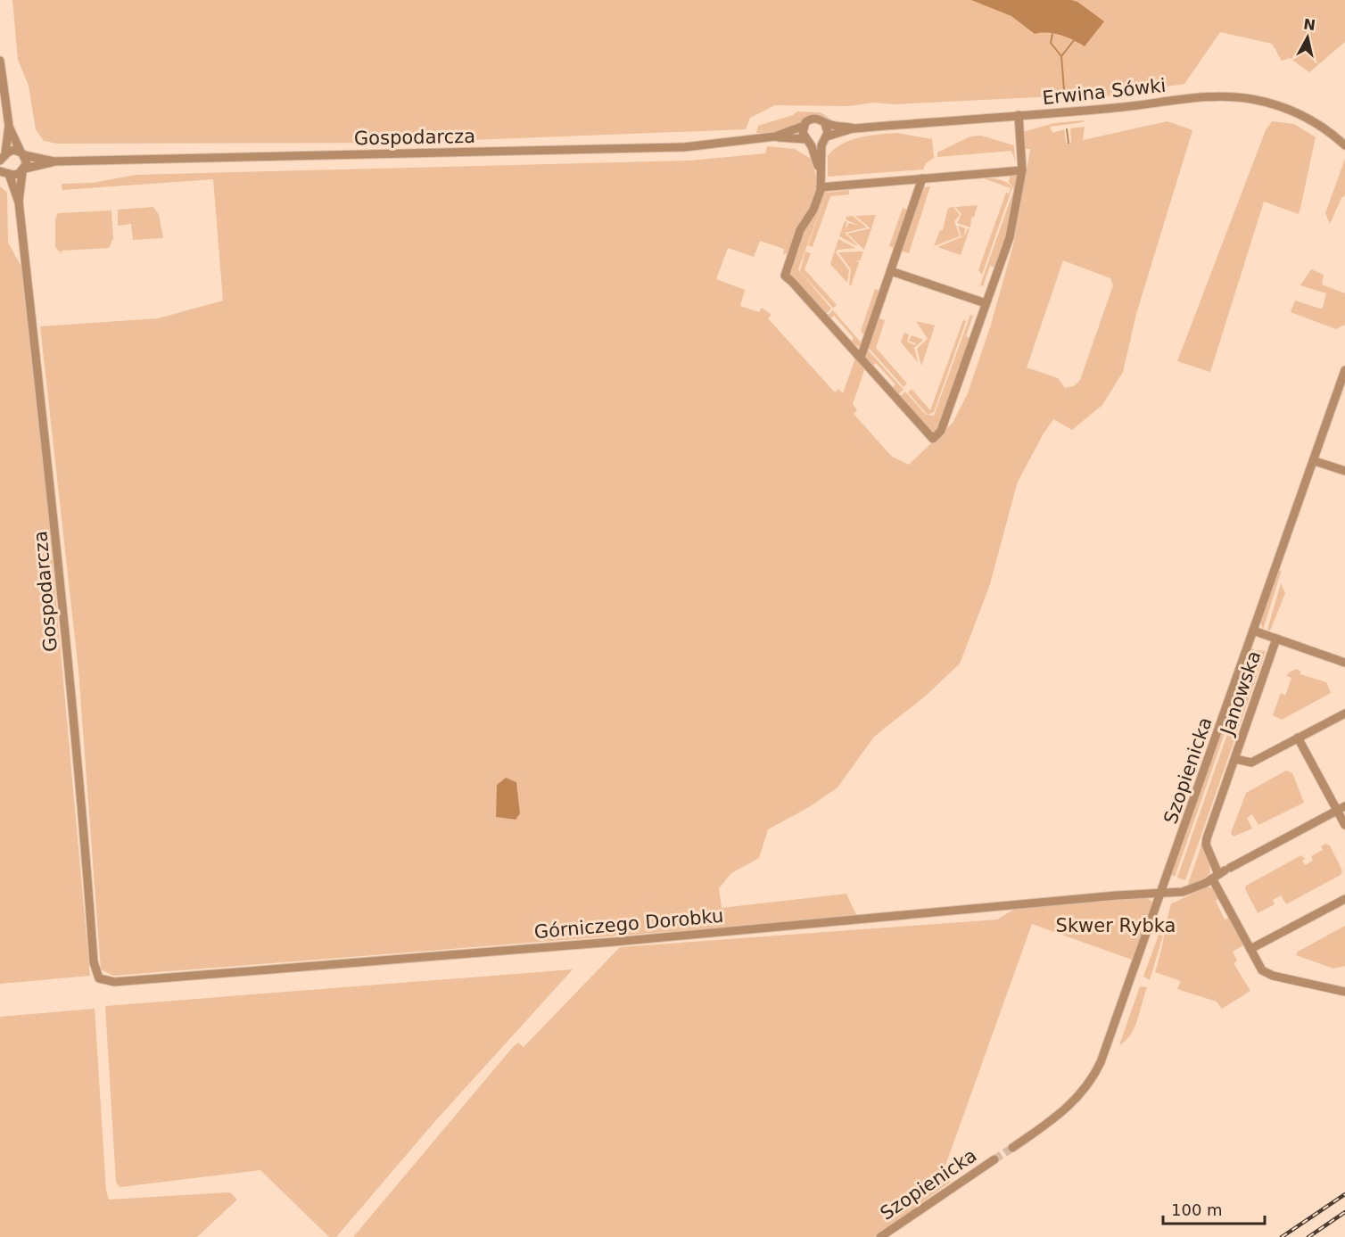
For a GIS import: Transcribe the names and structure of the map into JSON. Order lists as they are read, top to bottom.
{
  "streets": {
    "street": [
      "Erwina Sówki",
      "Gospodarcza",
      "Janowska",
      "Szopienicka",
      "Górniczego Dorobku"
    ]
  },
  "crossings": [
    ["Erwina Sówki", "Gospodarcza"],
    ["Gospodarcza", "Górniczego Dorobku"],
    ["Janowska", "Górniczego Dorobku"],
    ["Szopienicka", "Górniczego Dorobku"]
  ],
  "parks": ["Skwer Rybka"],
  "scale_bar": "100 m",
  "north": "top"
}
